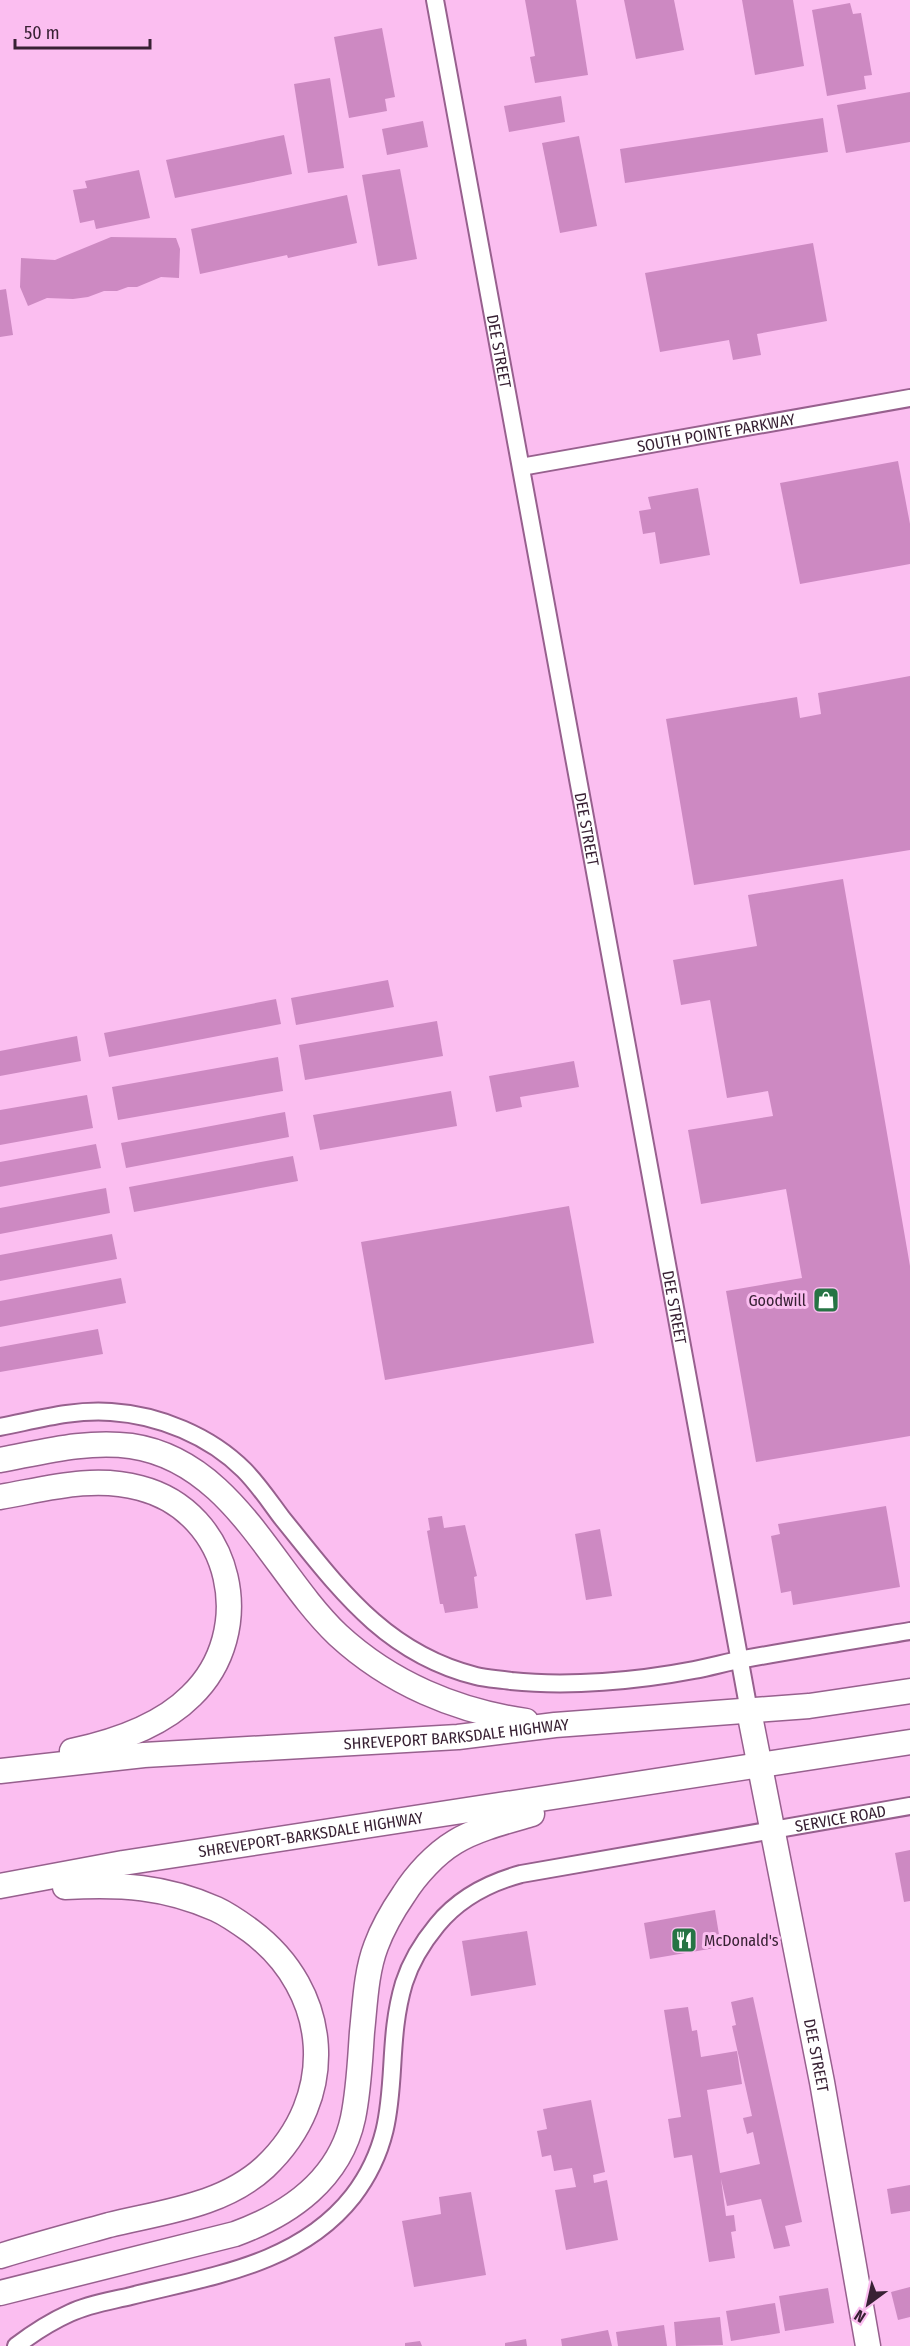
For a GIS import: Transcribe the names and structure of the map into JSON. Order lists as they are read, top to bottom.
{
  "streets": {
    "main road": ["DEE STREET", "SHREVEPORT BARKSDALE HIGHWAY", "SHREVEPORT-BARKSDALE HIGHWAY"],
    "street": ["SOUTH POINTE PARKWAY", "SERVICE ROAD"]
  },
  "crossings": [
    ["DEE STREET", "SOUTH POINTE PARKWAY"],
    ["DEE STREET", "SHREVEPORT BARKSDALE HIGHWAY"],
    ["DEE STREET", "SERVICE ROAD"]
  ],
  "places": {
    "shop": ["Goodwill"],
    "restaurant": ["McDonald's"]
  },
  "scale_bar": "50 m",
  "north": "bottom left"
}
